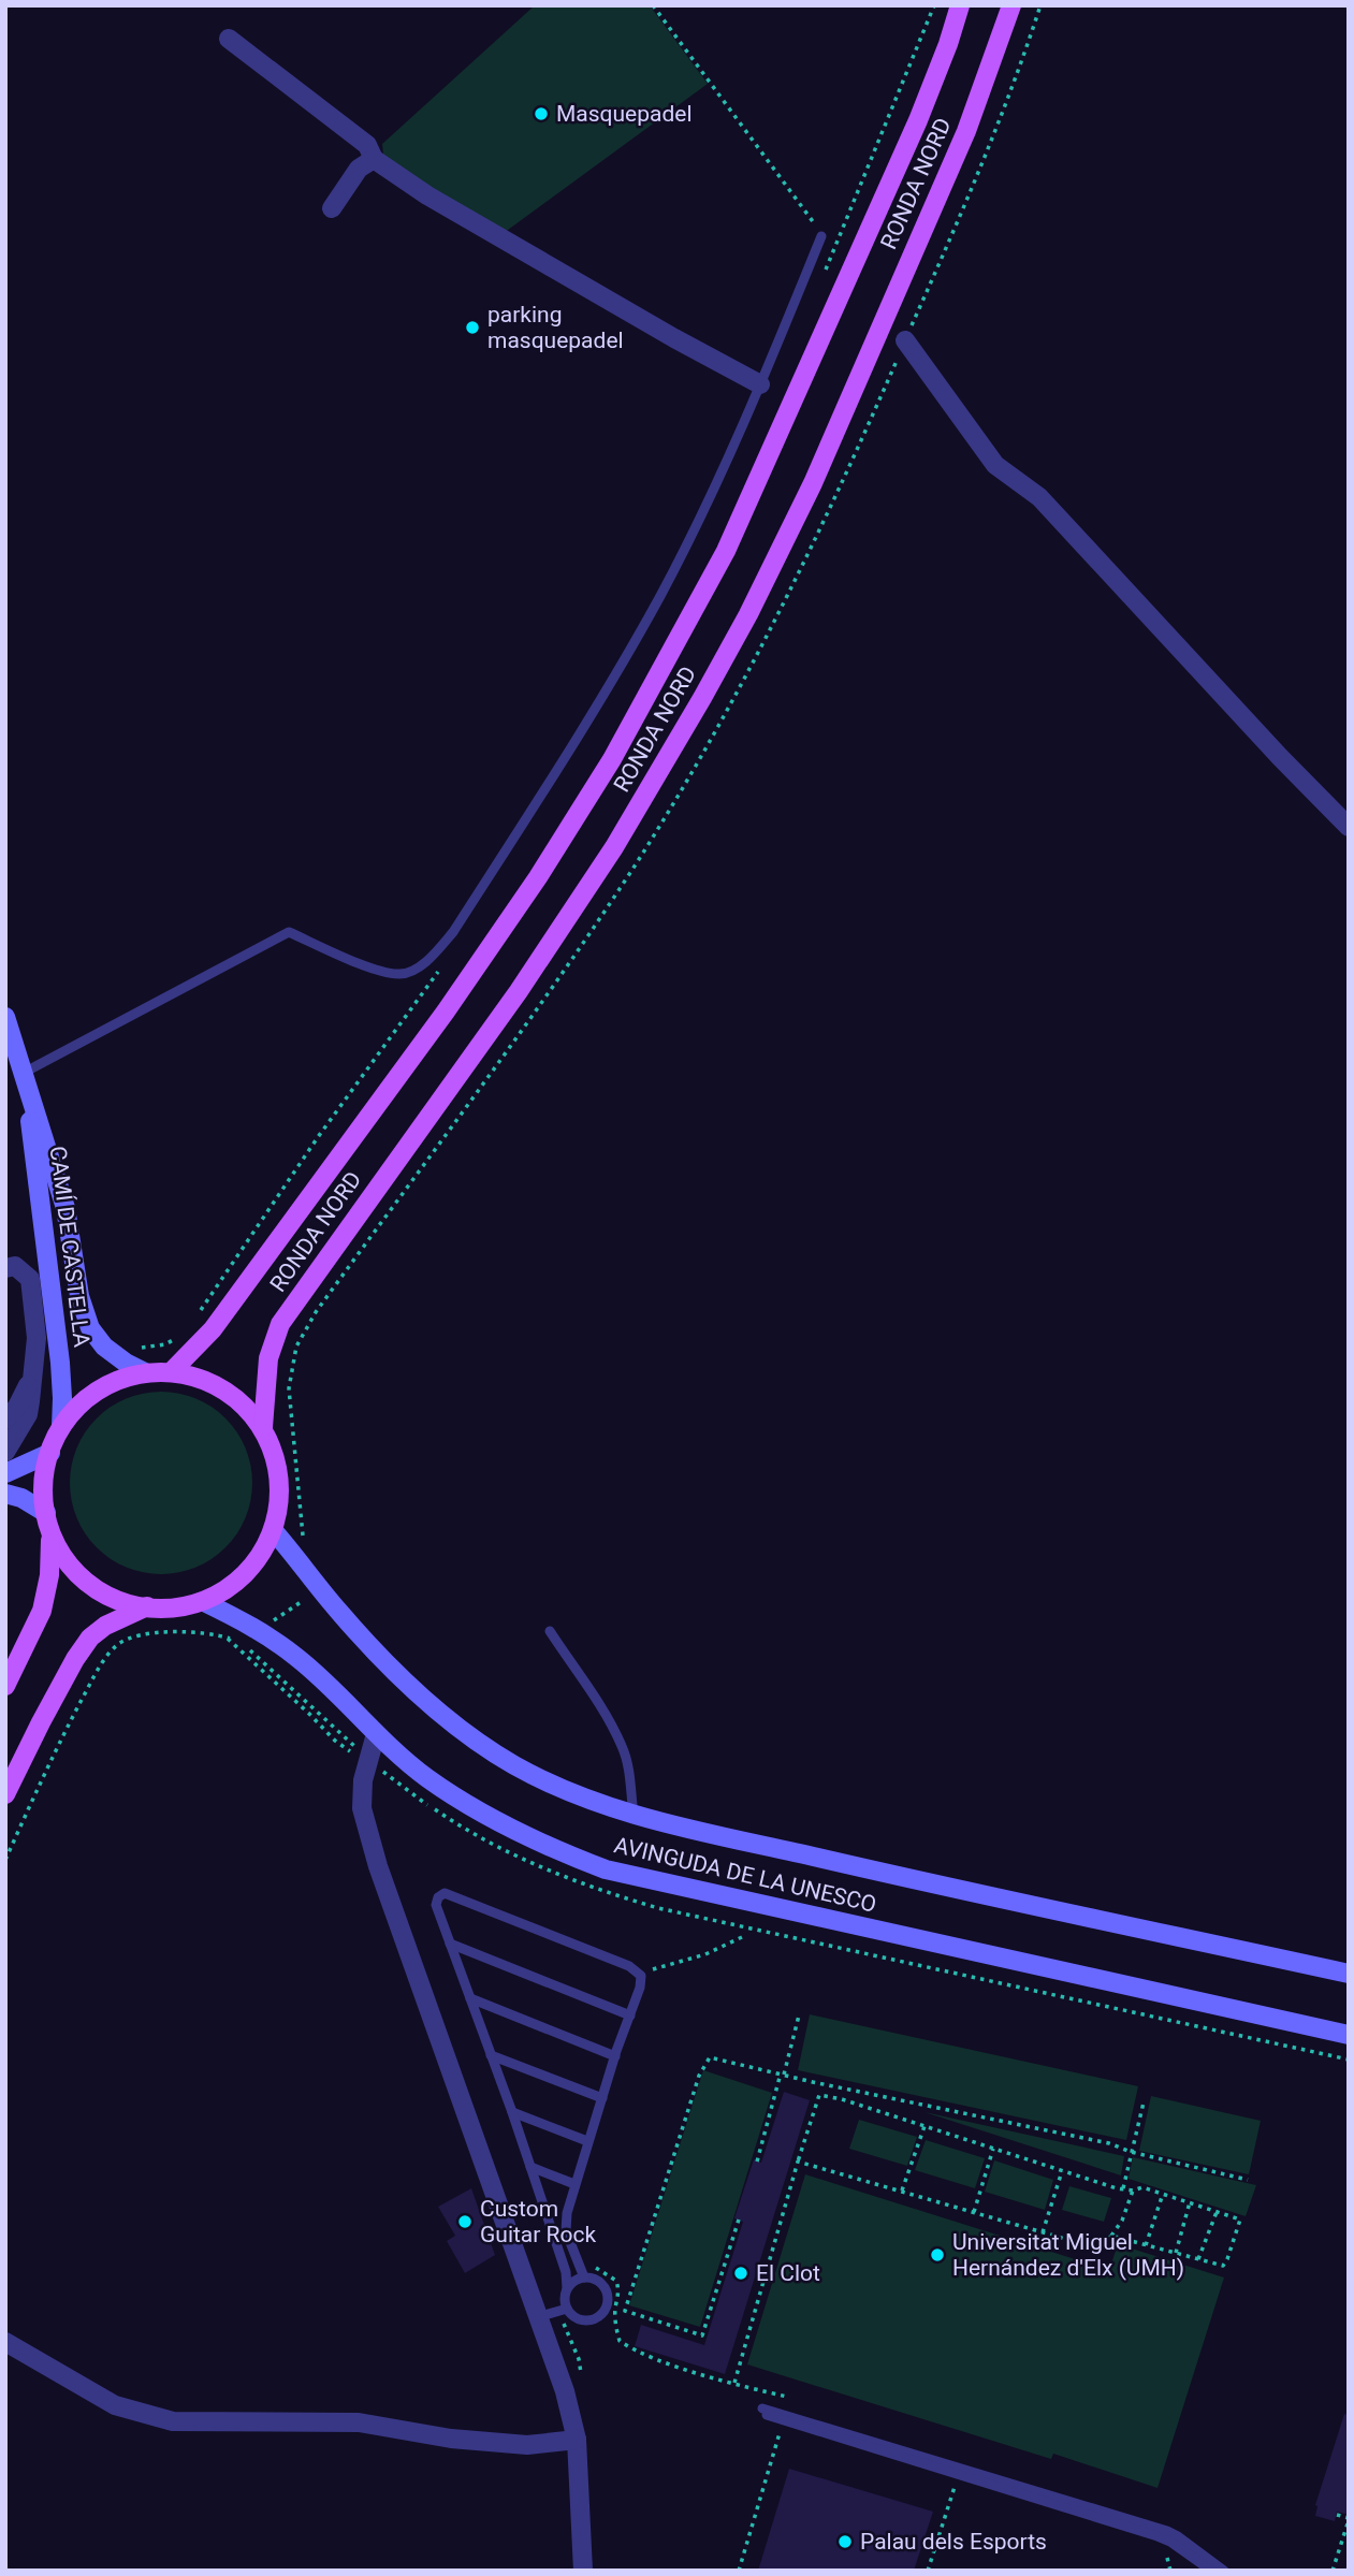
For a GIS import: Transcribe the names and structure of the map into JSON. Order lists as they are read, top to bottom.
{
  "streets": {
    "main road": ["RONDA NORD", "CAMÍ DE CASTELLA", "AVINGUDA DE LA UNESCO"]
  },
  "crossings": [
    ["RONDA NORD", "CAMÍ DE CASTELLA"],
    ["RONDA NORD", "AVINGUDA DE LA UNESCO"],
    ["CAMÍ DE CASTELLA", "AVINGUDA DE LA UNESCO"]
  ],
  "places": [
    "Masquepadel",
    "parking masquepadel",
    "Custom Guitar Rock",
    "Universitat Miguel Hernández d'Elx (UMH)",
    "El Clot",
    "Palau dels Esports"
  ]
}
